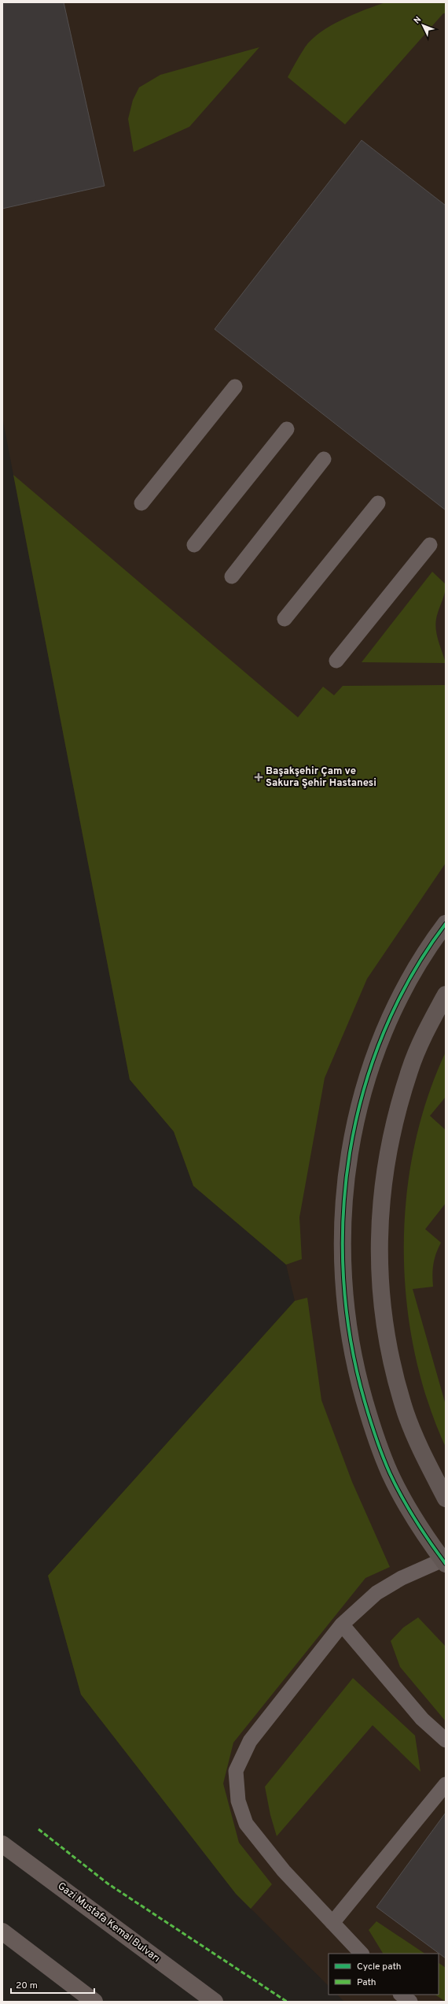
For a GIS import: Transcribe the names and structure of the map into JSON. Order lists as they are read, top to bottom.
{
  "streets": {
    "highway": ["Gazi Mustafa Kemal Bulvarı"]
  },
  "places": {
    "health": ["Başakşehir Çam ve Sakura Şehir Hastanesi"]
  },
  "legend": ["Cycle path", "Path"],
  "scale_bar": "20 m",
  "north": "top left"
}
